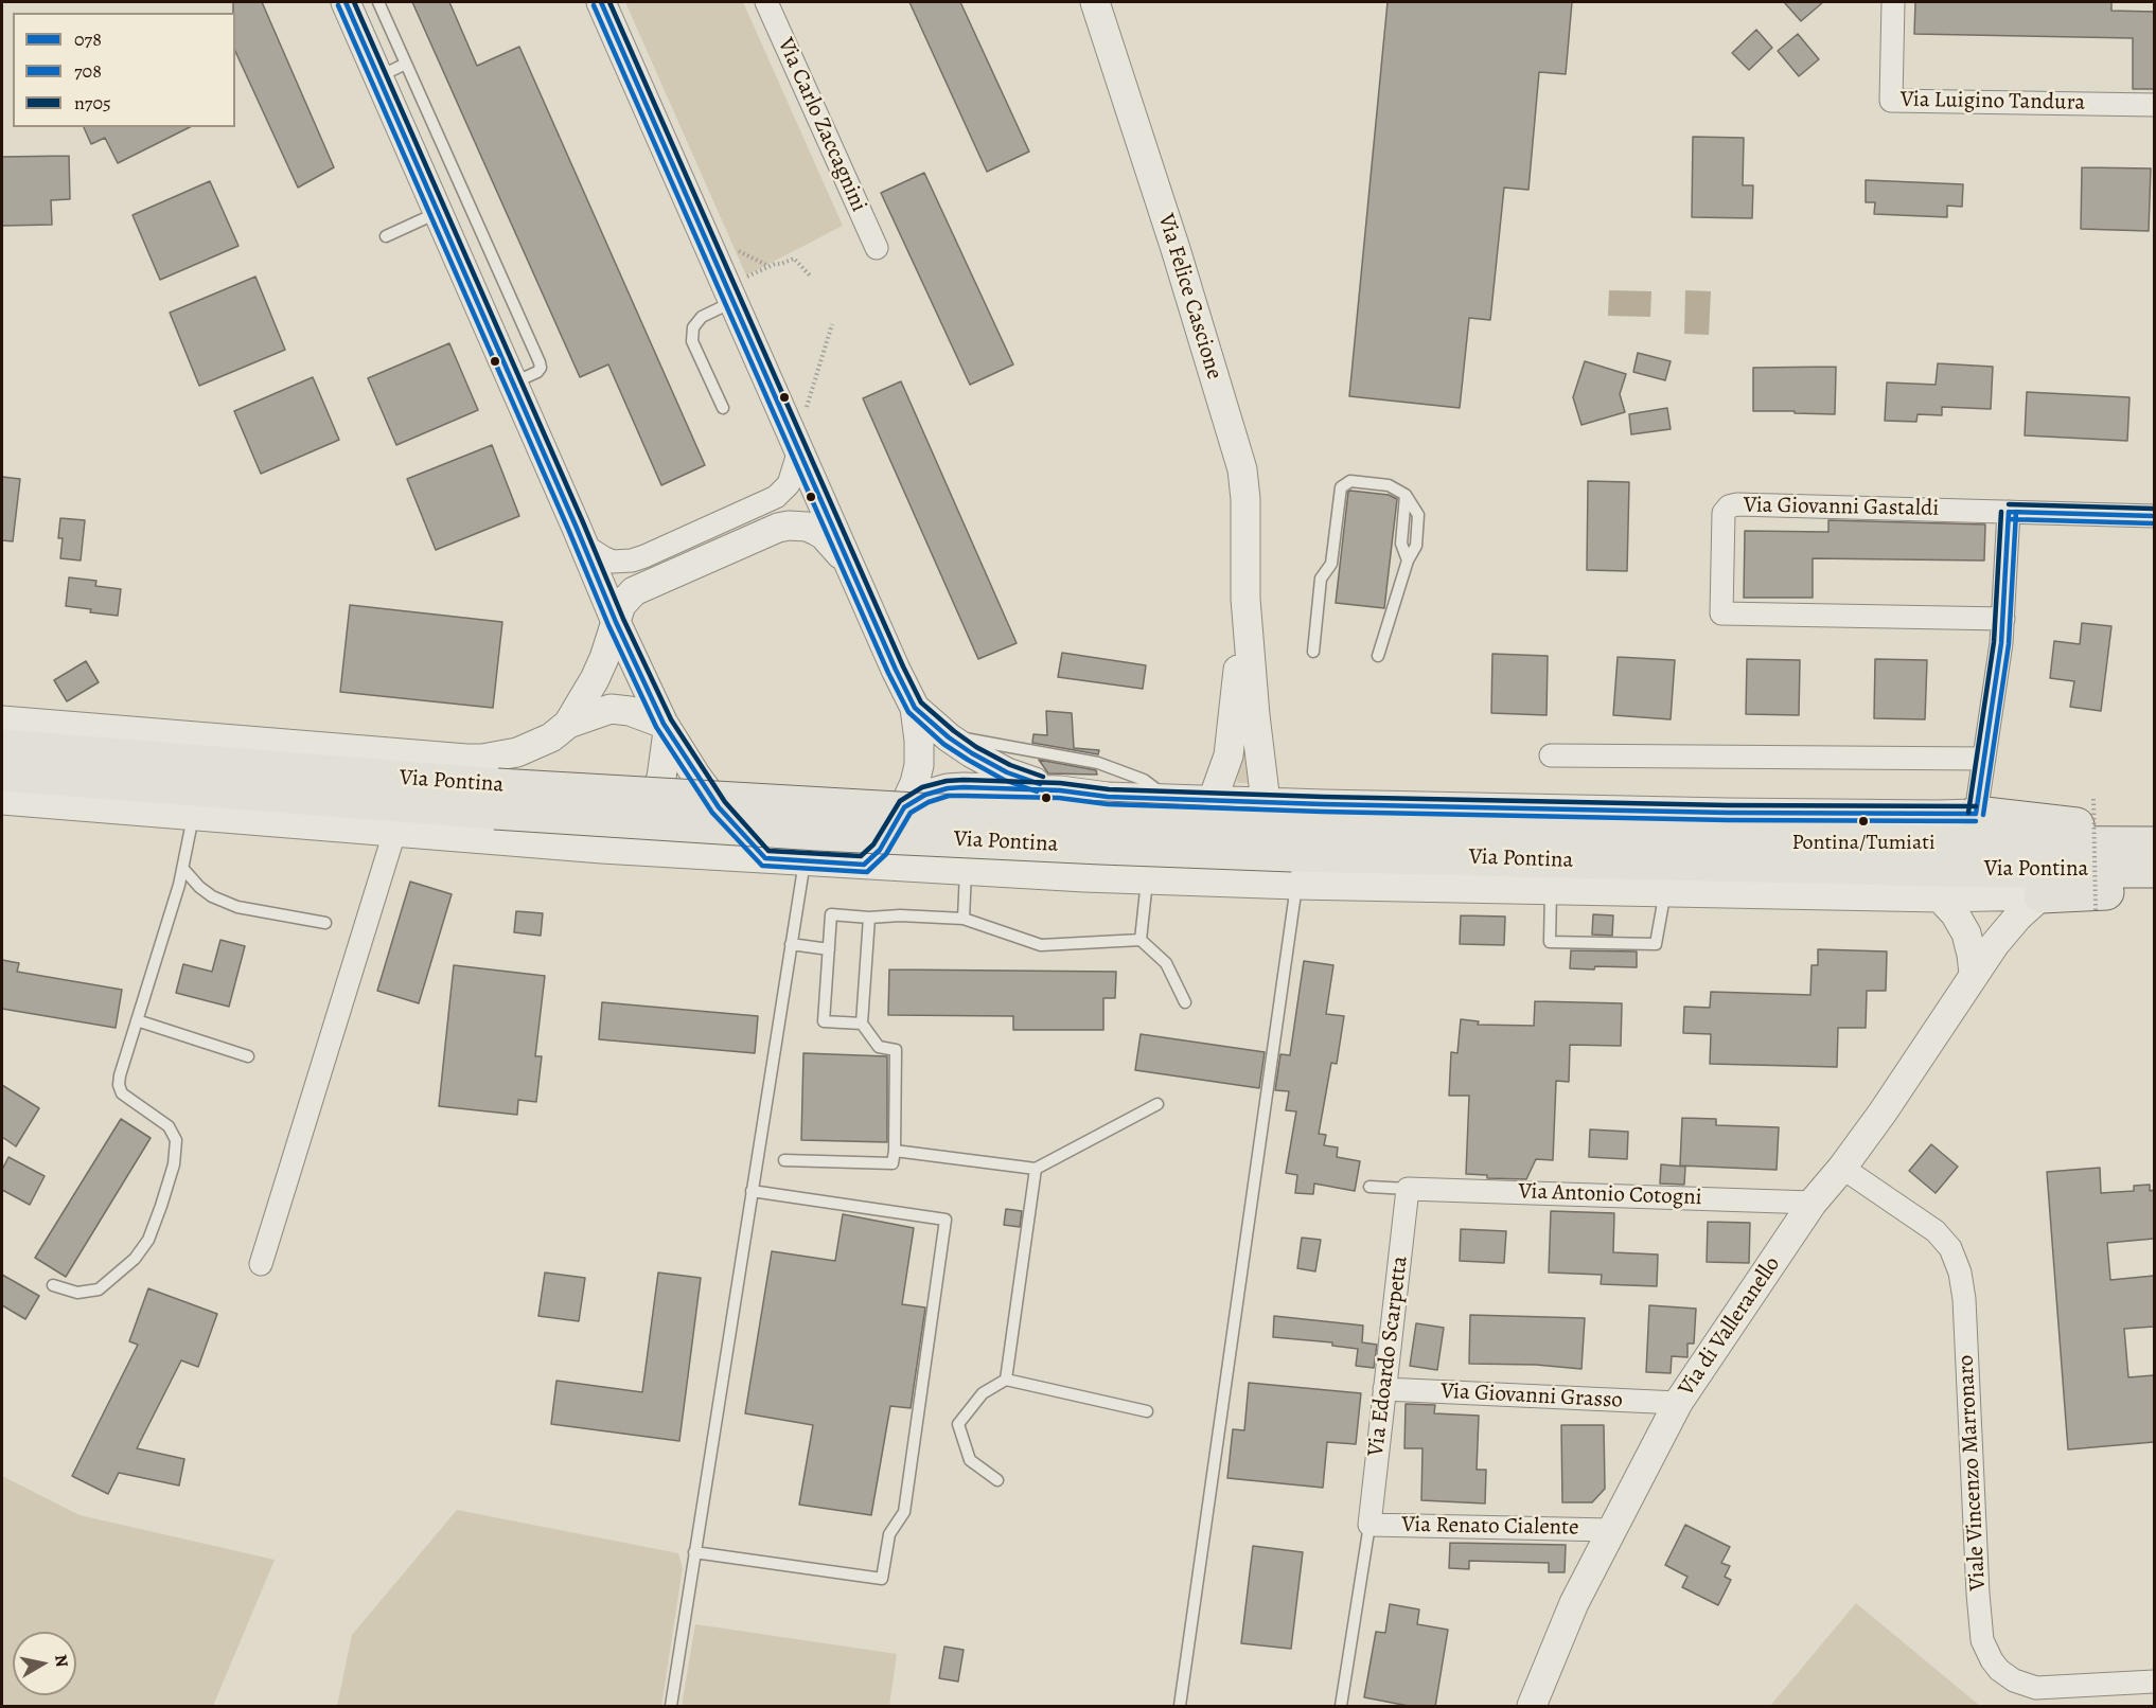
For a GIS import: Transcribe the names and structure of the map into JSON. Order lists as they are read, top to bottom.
{
  "streets": {
    "highway": ["Via Pontina"],
    "street": [
      "Via Luigino Tandura",
      "Via Carlo Zaccagnini",
      "Via Felice Cascione",
      "Via Giovanni Gastaldi",
      "Via Antonio Cotogni",
      "Via di Valleranello",
      "Via Edoardo Scarpetta",
      "Via Giovanni Grasso",
      "Viale Vincenzo Marronaro",
      "Via Renato Cialente"
    ]
  },
  "crossings": [
    ["Via Pontina", "Via di Valleranello"],
    ["Via Antonio Cotogni", "Via di Valleranello"],
    ["Via Antonio Cotogni", "Via Edoardo Scarpetta"],
    ["Via di Valleranello", "Via Giovanni Grasso"],
    ["Via di Valleranello", "Viale Vincenzo Marronaro"],
    ["Via di Valleranello", "Via Renato Cialente"],
    ["Via Edoardo Scarpetta", "Via Giovanni Grasso"],
    ["Via Edoardo Scarpetta", "Via Renato Cialente"]
  ],
  "places": ["Pontina/Tumiati"],
  "lines": ["transit line 078", "transit line n705", "transit line 708"],
  "legend": ["078", "708", "n705"],
  "north": "right"
}
